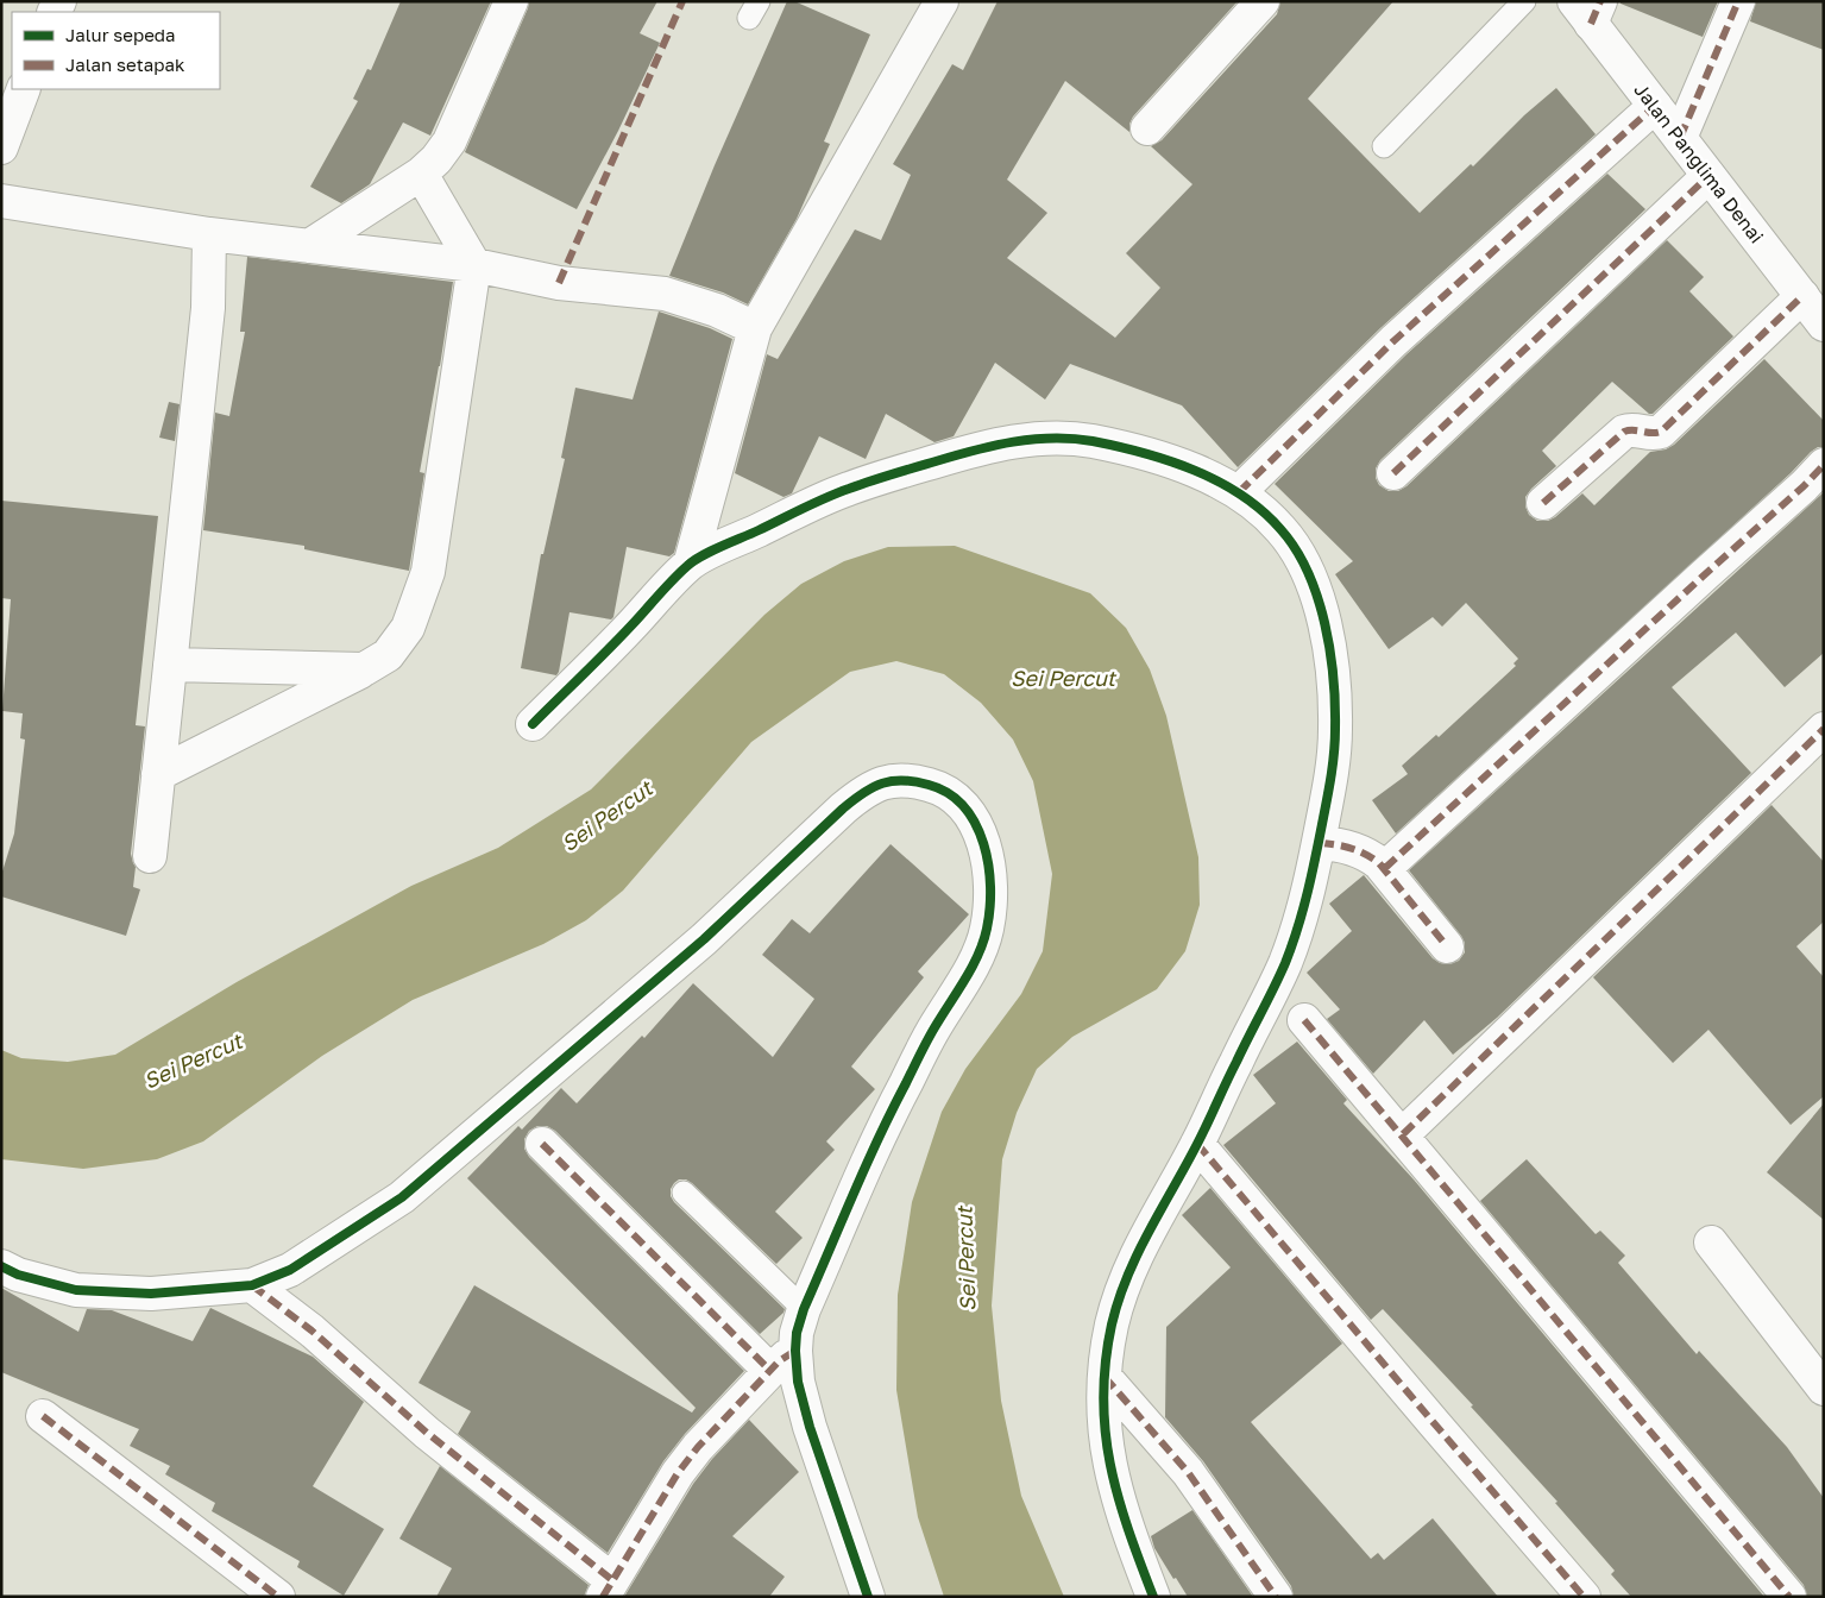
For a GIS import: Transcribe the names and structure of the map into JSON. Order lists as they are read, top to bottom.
{
  "streets": {
    "street": ["Jalan Panglima Denai"]
  },
  "water": ["Sei Percut"],
  "legend": ["Jalur sepeda", "Jalan setapak"]
}
